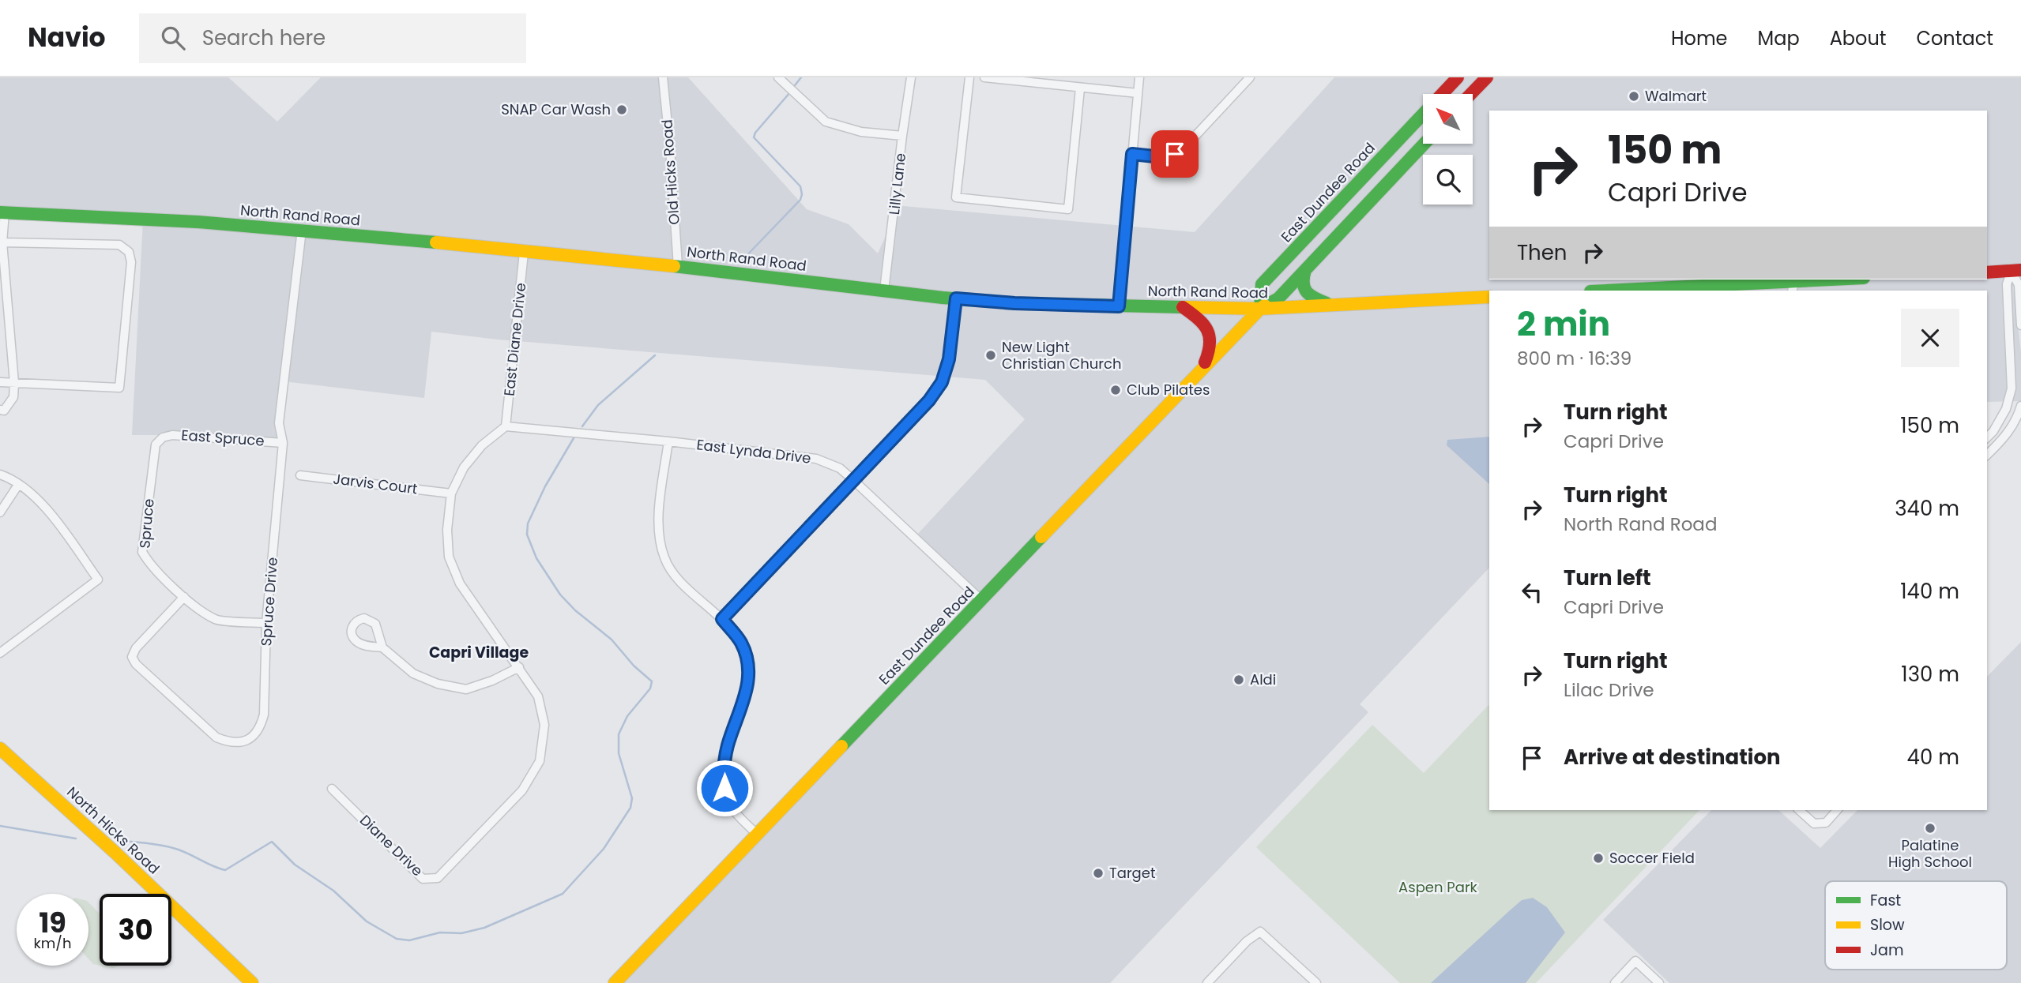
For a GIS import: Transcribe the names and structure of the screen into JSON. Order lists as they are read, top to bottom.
{
  "streets": {
    "main road": ["East Dundee Road", "North Rand Road", "North Hicks Road"],
    "street": [
      "Old Hicks Road",
      "Lilly Lane",
      "East Diane Drive",
      "East Spruce",
      "East Lynda Drive",
      "Jarvis Court",
      "Spruce",
      "Spruce Drive",
      "Diane Drive"
    ]
  },
  "crossings": [
    ["Old Hicks Road", "North Rand Road"],
    ["Lilly Lane", "North Rand Road"],
    ["East Dundee Road", "North Rand Road"],
    ["East Dundee Road", "East Lynda Drive"],
    ["North Rand Road", "East Diane Drive"],
    ["North Rand Road", "Spruce Drive"],
    ["East Diane Drive", "East Lynda Drive"],
    ["East Spruce", "Spruce"],
    ["East Spruce", "Spruce Drive"],
    ["Spruce", "Spruce Drive"]
  ],
  "districts": ["Capri Village"],
  "parks": ["Aspen Park"],
  "places": [
    "Walmart",
    "SNAP Car Wash",
    "New Light Christian Church",
    "Club Pilates",
    "Aldi",
    "Palatine High School",
    "Soccer Field",
    "Target"
  ],
  "legend": ["Fast", "Slow", "Jam"],
  "north": "top left",
  "page": {
    "header": "Navio",
    "search": "Search here",
    "nav": [
      "Home",
      "Map",
      "About",
      "Contact"
    ],
    "turn": ["150 m", "Capri Drive"],
    "then": "Then",
    "heading": ["2 min", "800 m · 16:39"],
    "list": [
      {
        "name": "Turn right",
        "note": "Capri Drive",
        "value": "150 m"
      },
      {
        "name": "Turn right",
        "note": "North Rand Road",
        "value": "340 m"
      },
      {
        "name": "Turn left",
        "note": "Capri Drive",
        "value": "140 m"
      },
      {
        "name": "Turn right",
        "note": "Lilac Drive",
        "value": "130 m"
      },
      {
        "name": "Arrive at destination",
        "value": "40 m"
      }
    ],
    "speed": "19 km/h",
    "limit": "30"
  }
}
